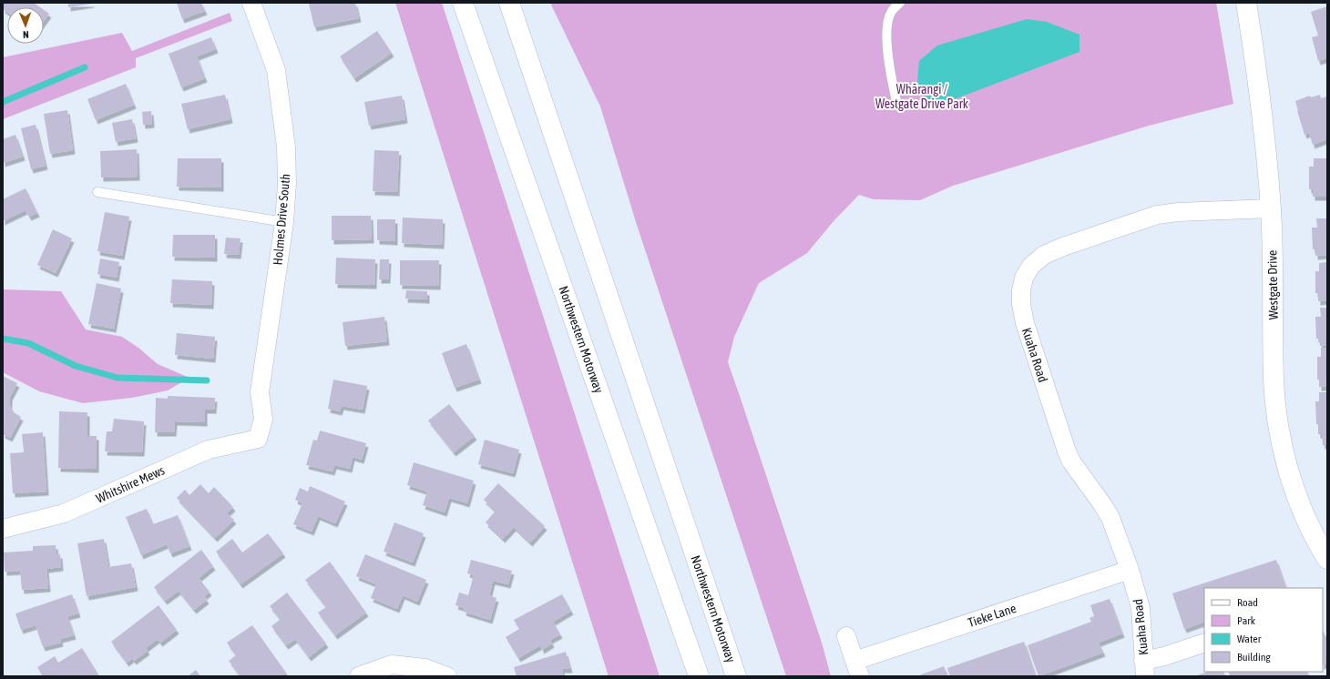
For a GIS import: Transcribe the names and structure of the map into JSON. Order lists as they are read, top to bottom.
{
  "streets": {
    "main road": ["Westgate Drive", "Northwestern Motorway"],
    "street": [
      "Holmes Drive South",
      "Kuaha Road",
      "Whitshire Mews",
      "Tieke Lane"
    ]
  },
  "crossings": [
    ["Holmes Drive South", "Whitshire Mews"],
    ["Westgate Drive", "Kuaha Road"],
    ["Kuaha Road", "Tieke Lane"]
  ],
  "parks": ["Whārangi / Westgate Drive Park"],
  "legend": [
    "Road",
    "Park",
    "Water",
    "Building"
  ],
  "north": "bottom"
}
